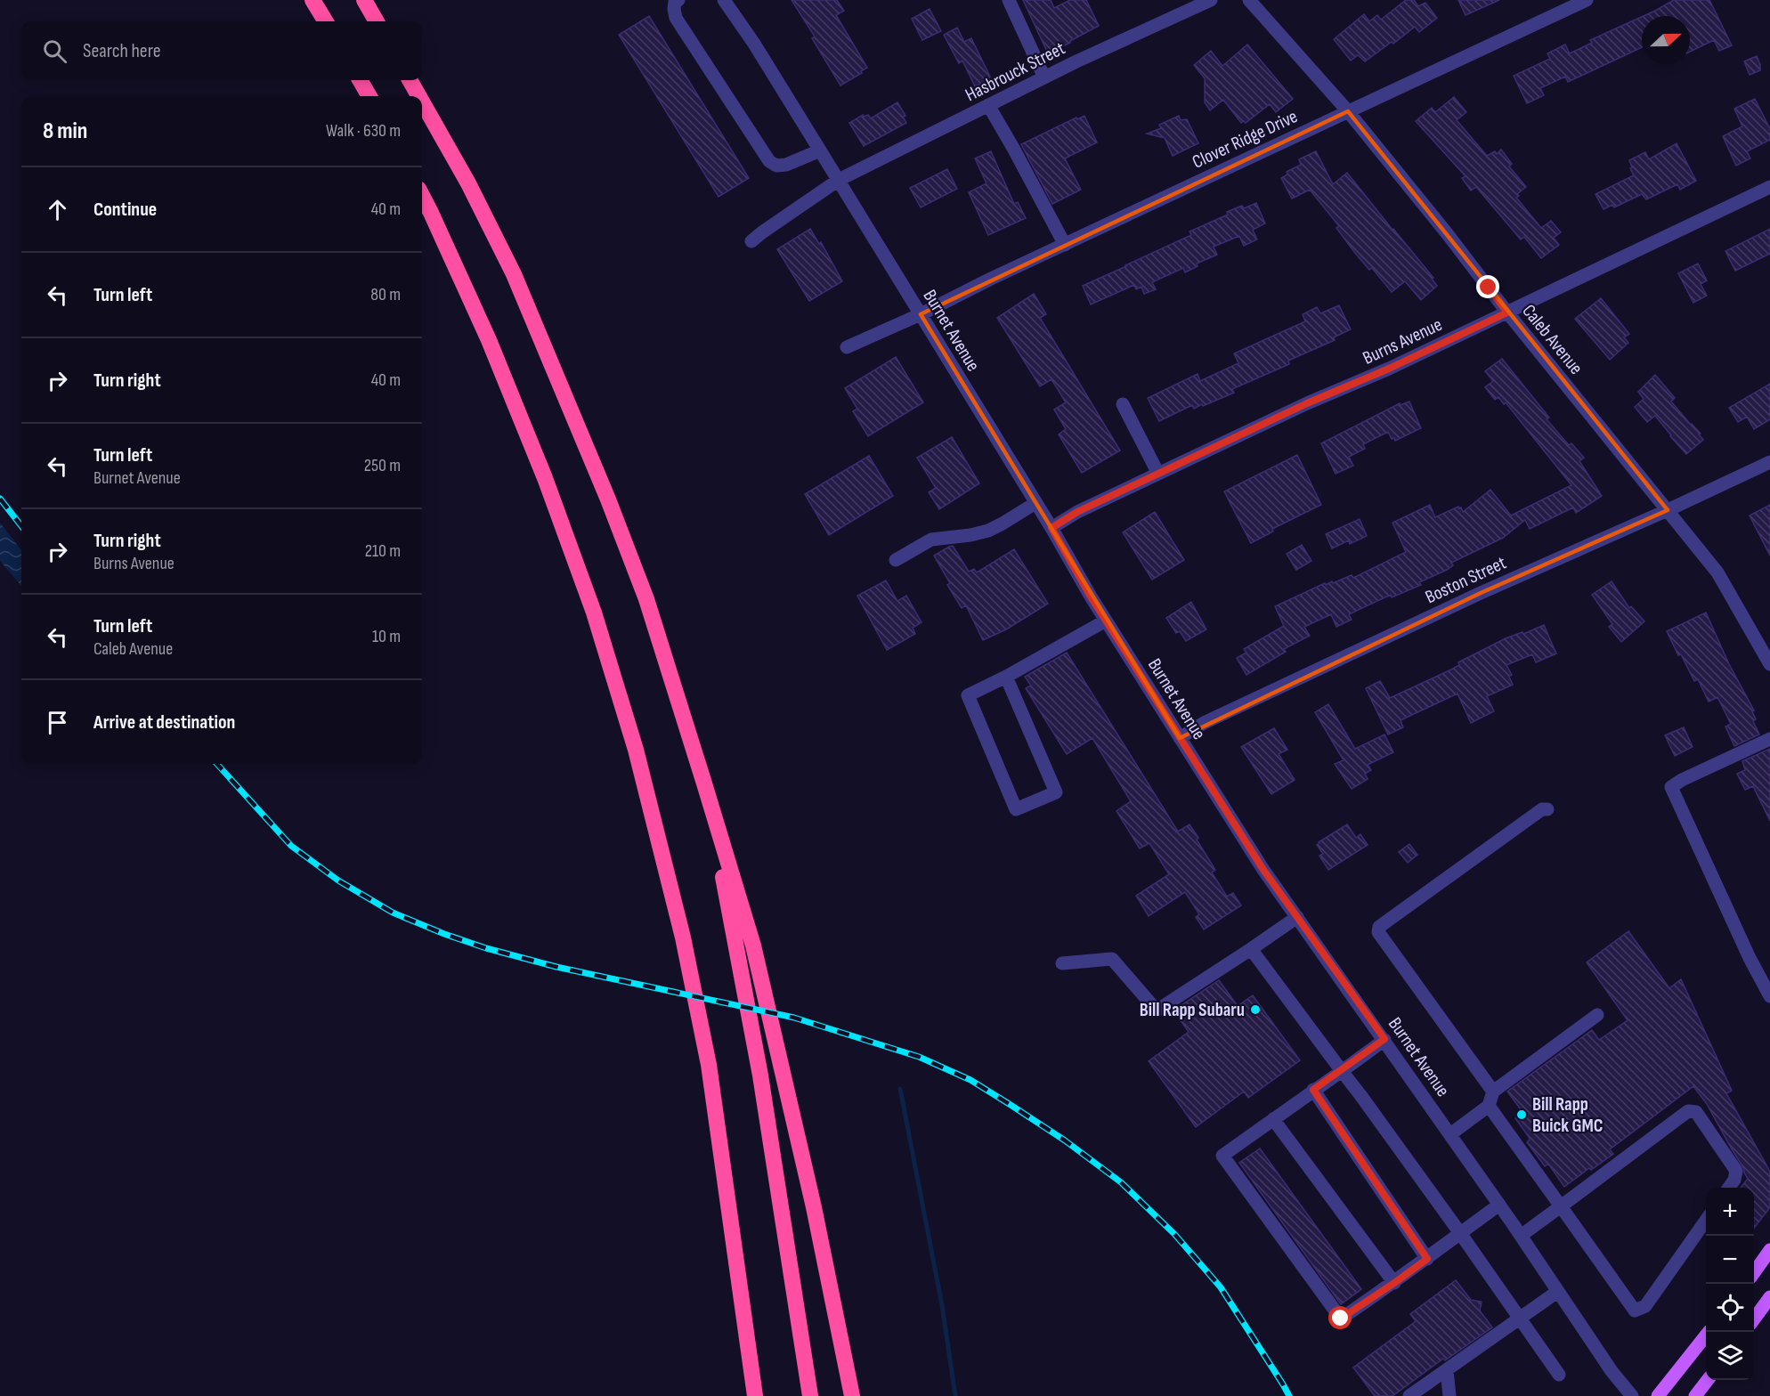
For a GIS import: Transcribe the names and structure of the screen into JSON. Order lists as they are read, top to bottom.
{
  "streets": {
    "street": [
      "Hasbrouck Street",
      "Clover Ridge Drive",
      "Burnet Avenue",
      "Caleb Avenue",
      "Burns Avenue",
      "Boston Street"
    ]
  },
  "crossings": [
    ["Hasbrouck Street", "Burnet Avenue"],
    ["Clover Ridge Drive", "Burnet Avenue"],
    ["Clover Ridge Drive", "Caleb Avenue"],
    ["Burnet Avenue", "Burns Avenue"],
    ["Burnet Avenue", "Boston Street"],
    ["Caleb Avenue", "Burns Avenue"],
    ["Caleb Avenue", "Boston Street"]
  ],
  "places": ["Bill Rapp Subaru", "Bill Rapp Buick GMC"],
  "north": "right",
  "page": {
    "search": "Search here",
    "heading": ["8 min", "Walk · 630 m"],
    "list": [
      ["Continue", "40 m"],
      ["Turn left", "80 m"],
      ["Turn right", "40 m"],
      ["Turn left", "Burnet Avenue", "250 m"],
      ["Turn right", "Burns Avenue", "210 m"],
      ["Turn left", "Caleb Avenue", "10 m"],
      "Arrive at destination"
    ],
    "map_buttons": ["+", "−"]
  }
}
